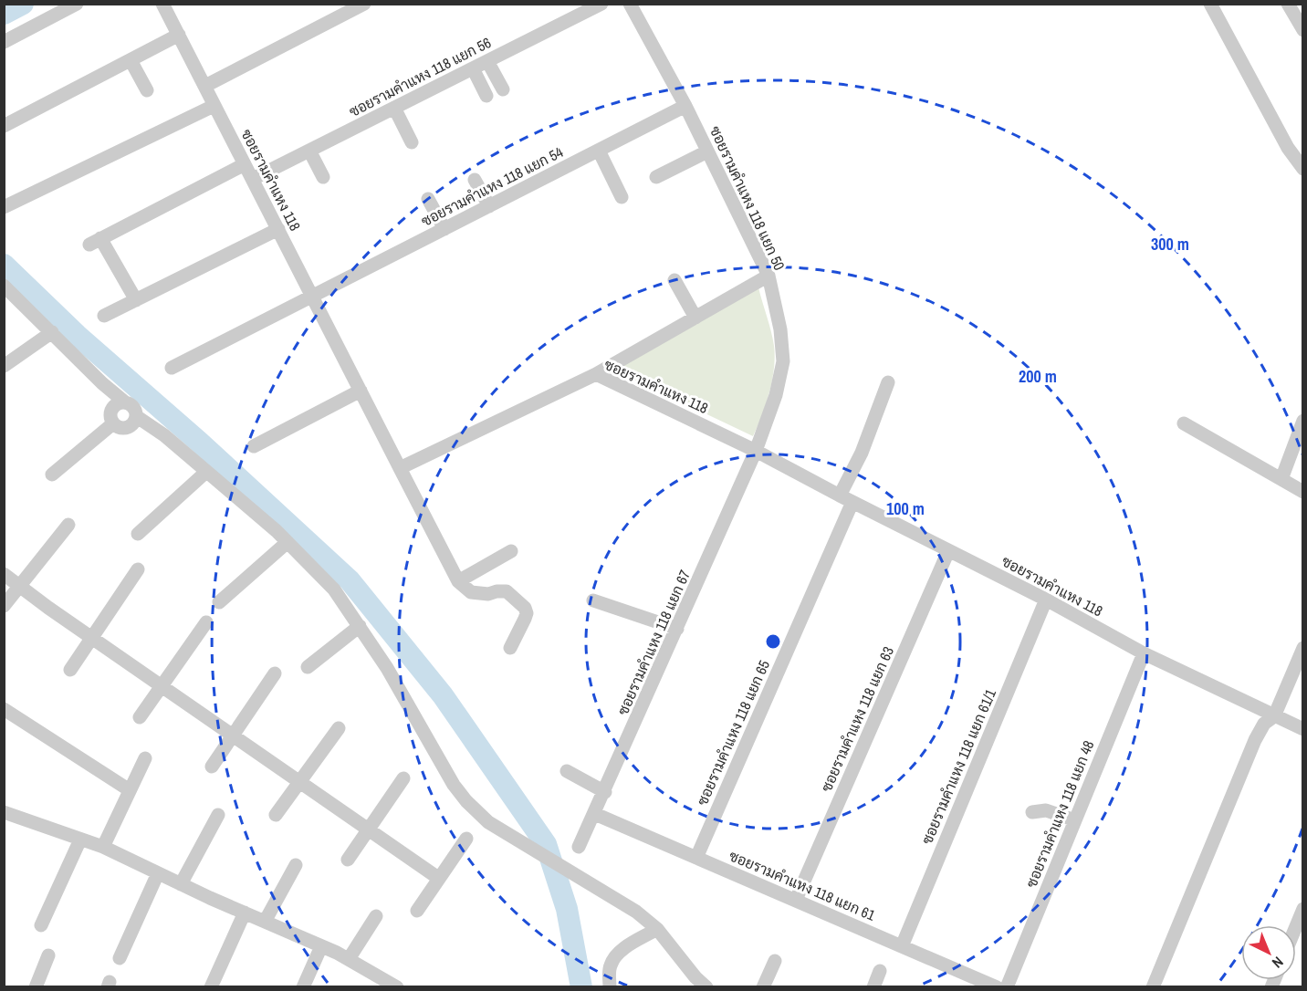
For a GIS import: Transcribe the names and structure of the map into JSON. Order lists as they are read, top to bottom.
{
  "streets": {
    "street": [
      "ซอยรามคำแหง 118 แยก 56",
      "ซอยรามคำแหง 118",
      "ซอยรามคำแหง 118 แยก 54",
      "ซอยรามคำแหง 118 แยก 50",
      "ซอยรามคำแหง 118 แยก 67",
      "ซอยรามคำแหง 118 แยก 63",
      "ซอยรามคำแหง 118 แยก 65",
      "ซอยรามคำแหง 118 แยก 61/1",
      "ซอยรามคำแหง 118 แยก 48",
      "ซอยรามคำแหง 118 แยก 61"
    ]
  },
  "crossings": [
    ["ซอยรามคำแหง 118 แยก 56", "ซอยรามคำแหง 118"],
    ["ซอยรามคำแหง 118", "ซอยรามคำแหง 118 แยก 54"],
    ["ซอยรามคำแหง 118", "ซอยรามคำแหง 118 แยก 50"],
    ["ซอยรามคำแหง 118", "ซอยรามคำแหง 118 แยก 67"],
    ["ซอยรามคำแหง 118", "ซอยรามคำแหง 118 แยก 63"],
    ["ซอยรามคำแหง 118", "ซอยรามคำแหง 118 แยก 65"],
    ["ซอยรามคำแหง 118", "ซอยรามคำแหง 118 แยก 61/1"],
    ["ซอยรามคำแหง 118", "ซอยรามคำแหง 118 แยก 48"],
    ["ซอยรามคำแหง 118 แยก 54", "ซอยรามคำแหง 118 แยก 50"],
    ["ซอยรามคำแหง 118 แยก 50", "ซอยรามคำแหง 118 แยก 67"],
    ["ซอยรามคำแหง 118 แยก 67", "ซอยรามคำแหง 118 แยก 61"],
    ["ซอยรามคำแหง 118 แยก 63", "ซอยรามคำแหง 118 แยก 61"],
    ["ซอยรามคำแหง 118 แยก 65", "ซอยรามคำแหง 118 แยก 61"],
    ["ซอยรามคำแหง 118 แยก 61/1", "ซอยรามคำแหง 118 แยก 61"]
  ],
  "north": "bottom right",
  "rings": ["300 m", "200 m", "100 m"]
}
